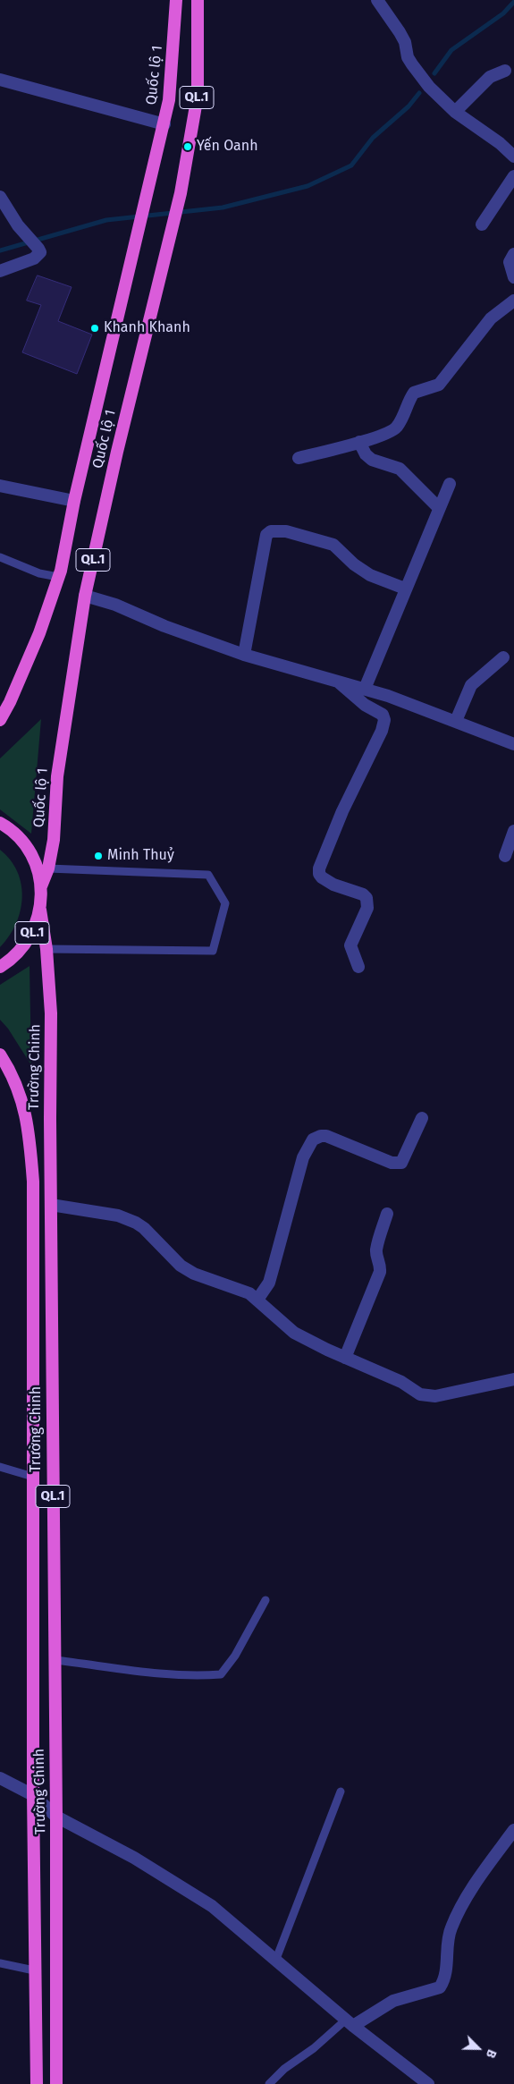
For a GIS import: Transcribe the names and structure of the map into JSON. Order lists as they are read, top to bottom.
{
  "streets": {
    "highway": ["Quốc lộ 1", "QL.1", "Trường Chinh"]
  },
  "crossings": [
    ["Quốc lộ 1", "QL.1"],
    ["QL.1", "Trường Chinh"]
  ],
  "places": ["Yến Oanh", "Khanh Khanh", "Minh Thuỷ"],
  "north": "bottom right"
}
